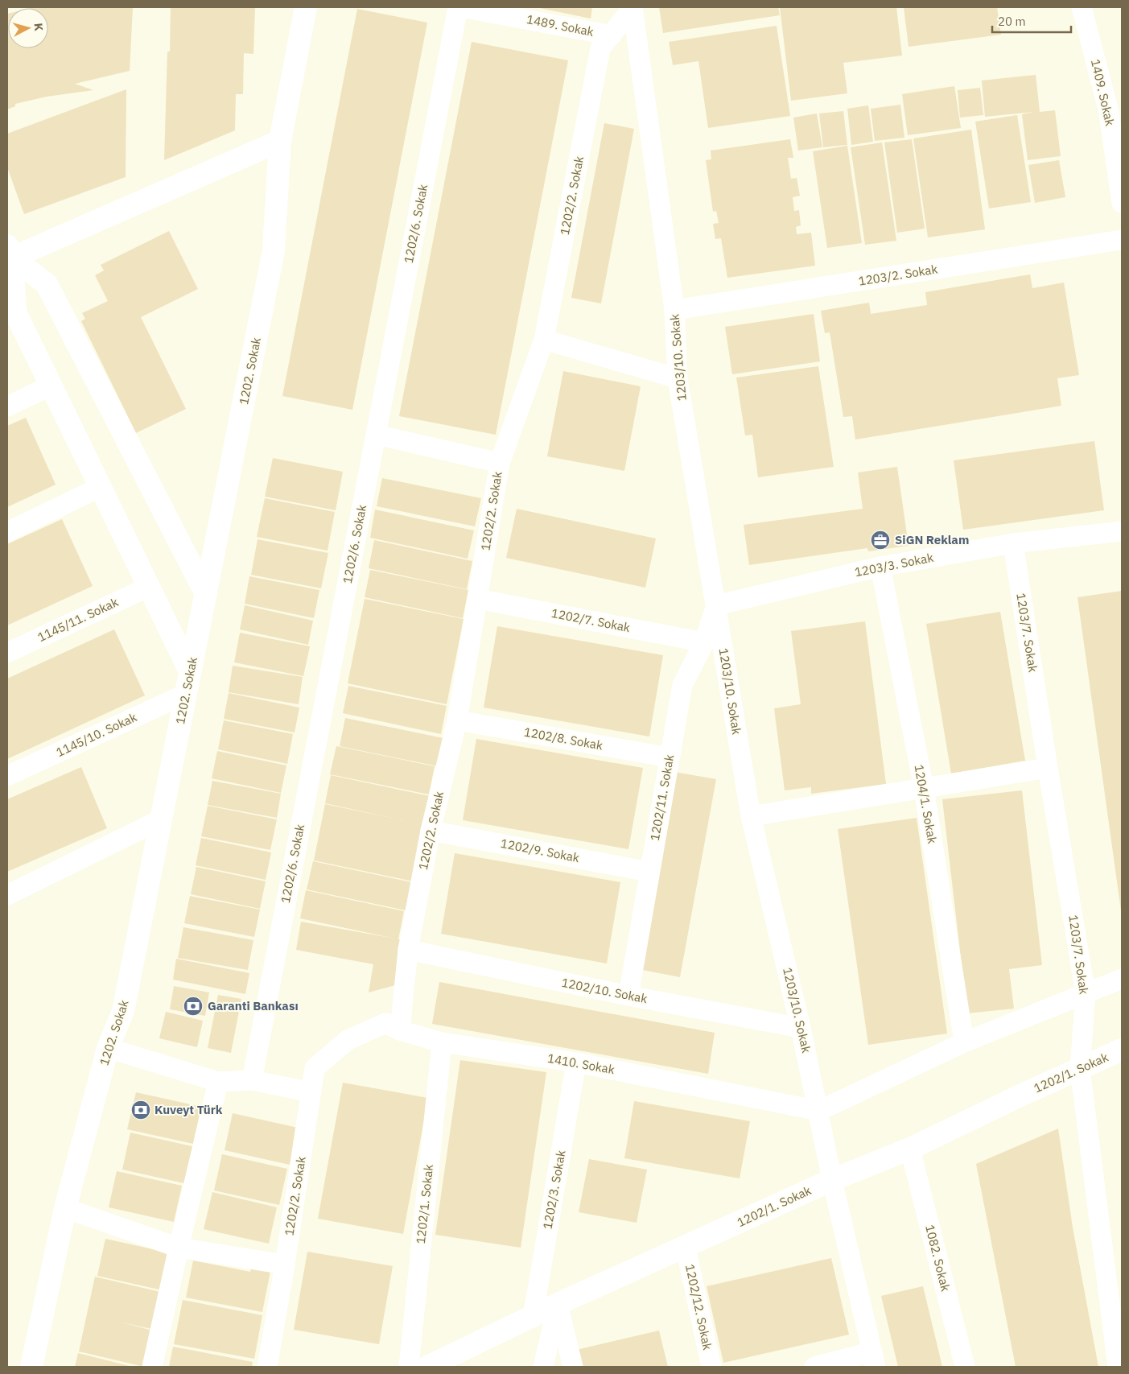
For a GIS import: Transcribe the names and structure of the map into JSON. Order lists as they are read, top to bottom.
{
  "streets": {
    "street": [
      "1489. Sokak",
      "1409. Sokak",
      "1202/2. Sokak",
      "1202/6. Sokak",
      "1203/2. Sokak",
      "1203/10. Sokak",
      "1202. Sokak",
      "1203/3. Sokak",
      "1145/11. Sokak",
      "1202/7. Sokak",
      "1203/7. Sokak",
      "1145/10. Sokak",
      "1202/8. Sokak",
      "1202/11. Sokak",
      "1204/1. Sokak",
      "1202/9. Sokak",
      "1202/10. Sokak",
      "1410. Sokak",
      "1202/1. Sokak",
      "1202/3. Sokak",
      "1082. Sokak",
      "1202/12. Sokak"
    ]
  },
  "crossings": [
    ["1489. Sokak", "1202/2. Sokak"],
    ["1202/2. Sokak", "1203/10. Sokak"],
    ["1202/2. Sokak", "1202/7. Sokak"],
    ["1202/2. Sokak", "1202/8. Sokak"],
    ["1202/2. Sokak", "1202/9. Sokak"],
    ["1202/2. Sokak", "1202/10. Sokak"],
    ["1202/2. Sokak", "1410. Sokak"],
    ["1203/2. Sokak", "1203/10. Sokak"],
    ["1203/10. Sokak", "1203/3. Sokak"],
    ["1203/10. Sokak", "1202/11. Sokak"],
    ["1203/10. Sokak", "1202/10. Sokak"],
    ["1203/10. Sokak", "1410. Sokak"],
    ["1203/10. Sokak", "1202/1. Sokak"],
    ["1202. Sokak", "1145/10. Sokak"],
    ["1203/3. Sokak", "1203/7. Sokak"],
    ["1203/3. Sokak", "1202/11. Sokak"],
    ["1203/3. Sokak", "1204/1. Sokak"],
    ["1202/7. Sokak", "1202/11. Sokak"],
    ["1203/7. Sokak", "1202/1. Sokak"],
    ["1202/8. Sokak", "1202/11. Sokak"],
    ["1202/11. Sokak", "1202/9. Sokak"],
    ["1202/11. Sokak", "1202/10. Sokak"],
    ["1410. Sokak", "1202/1. Sokak"],
    ["1410. Sokak", "1202/3. Sokak"],
    ["1202/1. Sokak", "1202/3. Sokak"],
    ["1202/1. Sokak", "1082. Sokak"],
    ["1202/1. Sokak", "1202/12. Sokak"]
  ],
  "places": {
    "office": ["SiGN Reklam"],
    "bank": ["Garanti Bankası", "Kuveyt Türk"]
  },
  "scale_bar": "20 m",
  "north": "right"
}
